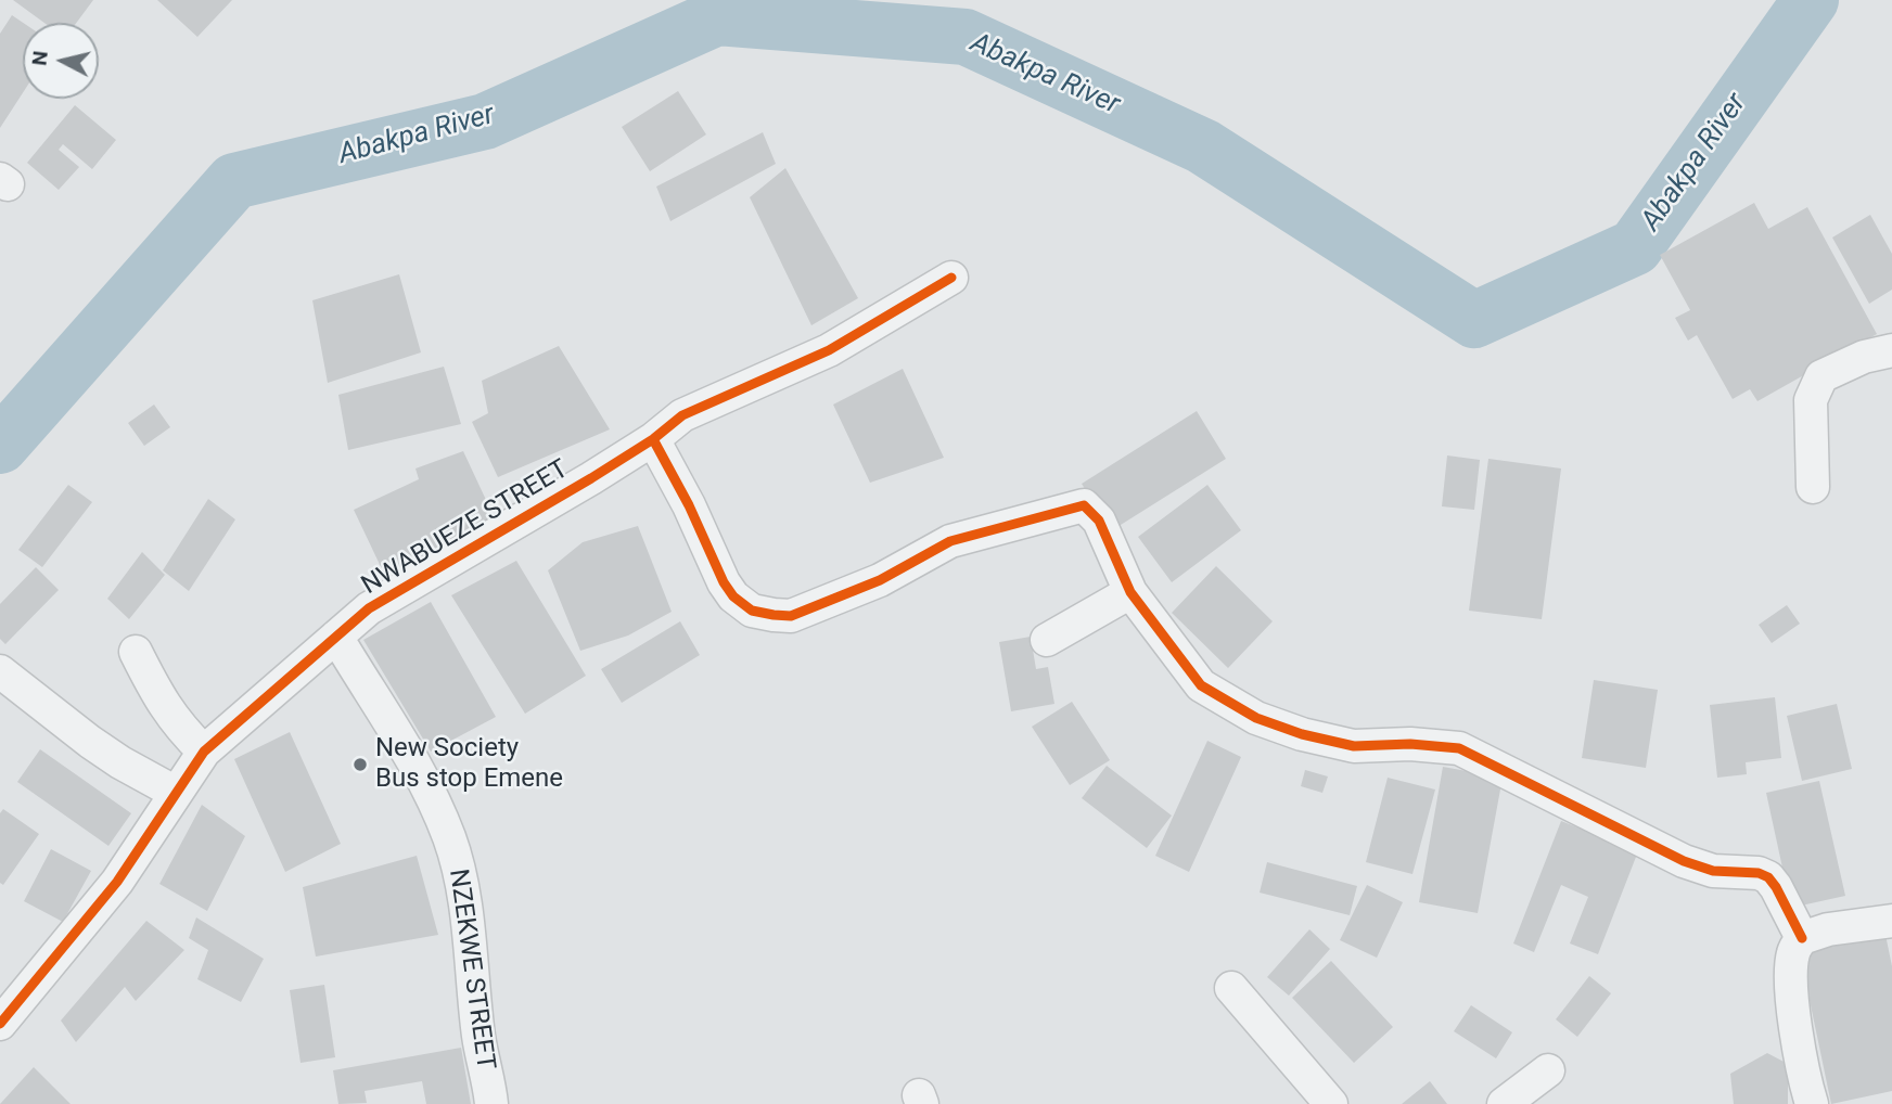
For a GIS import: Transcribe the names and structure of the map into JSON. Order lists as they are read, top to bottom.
{
  "streets": {
    "street": ["NWABUEZE STREET", "NZEKWE STREET"]
  },
  "crossings": [
    ["NWABUEZE STREET", "NZEKWE STREET"]
  ],
  "water": ["Abakpa River"],
  "places": ["New Society Bus stop Emene"],
  "north": "left"
}
